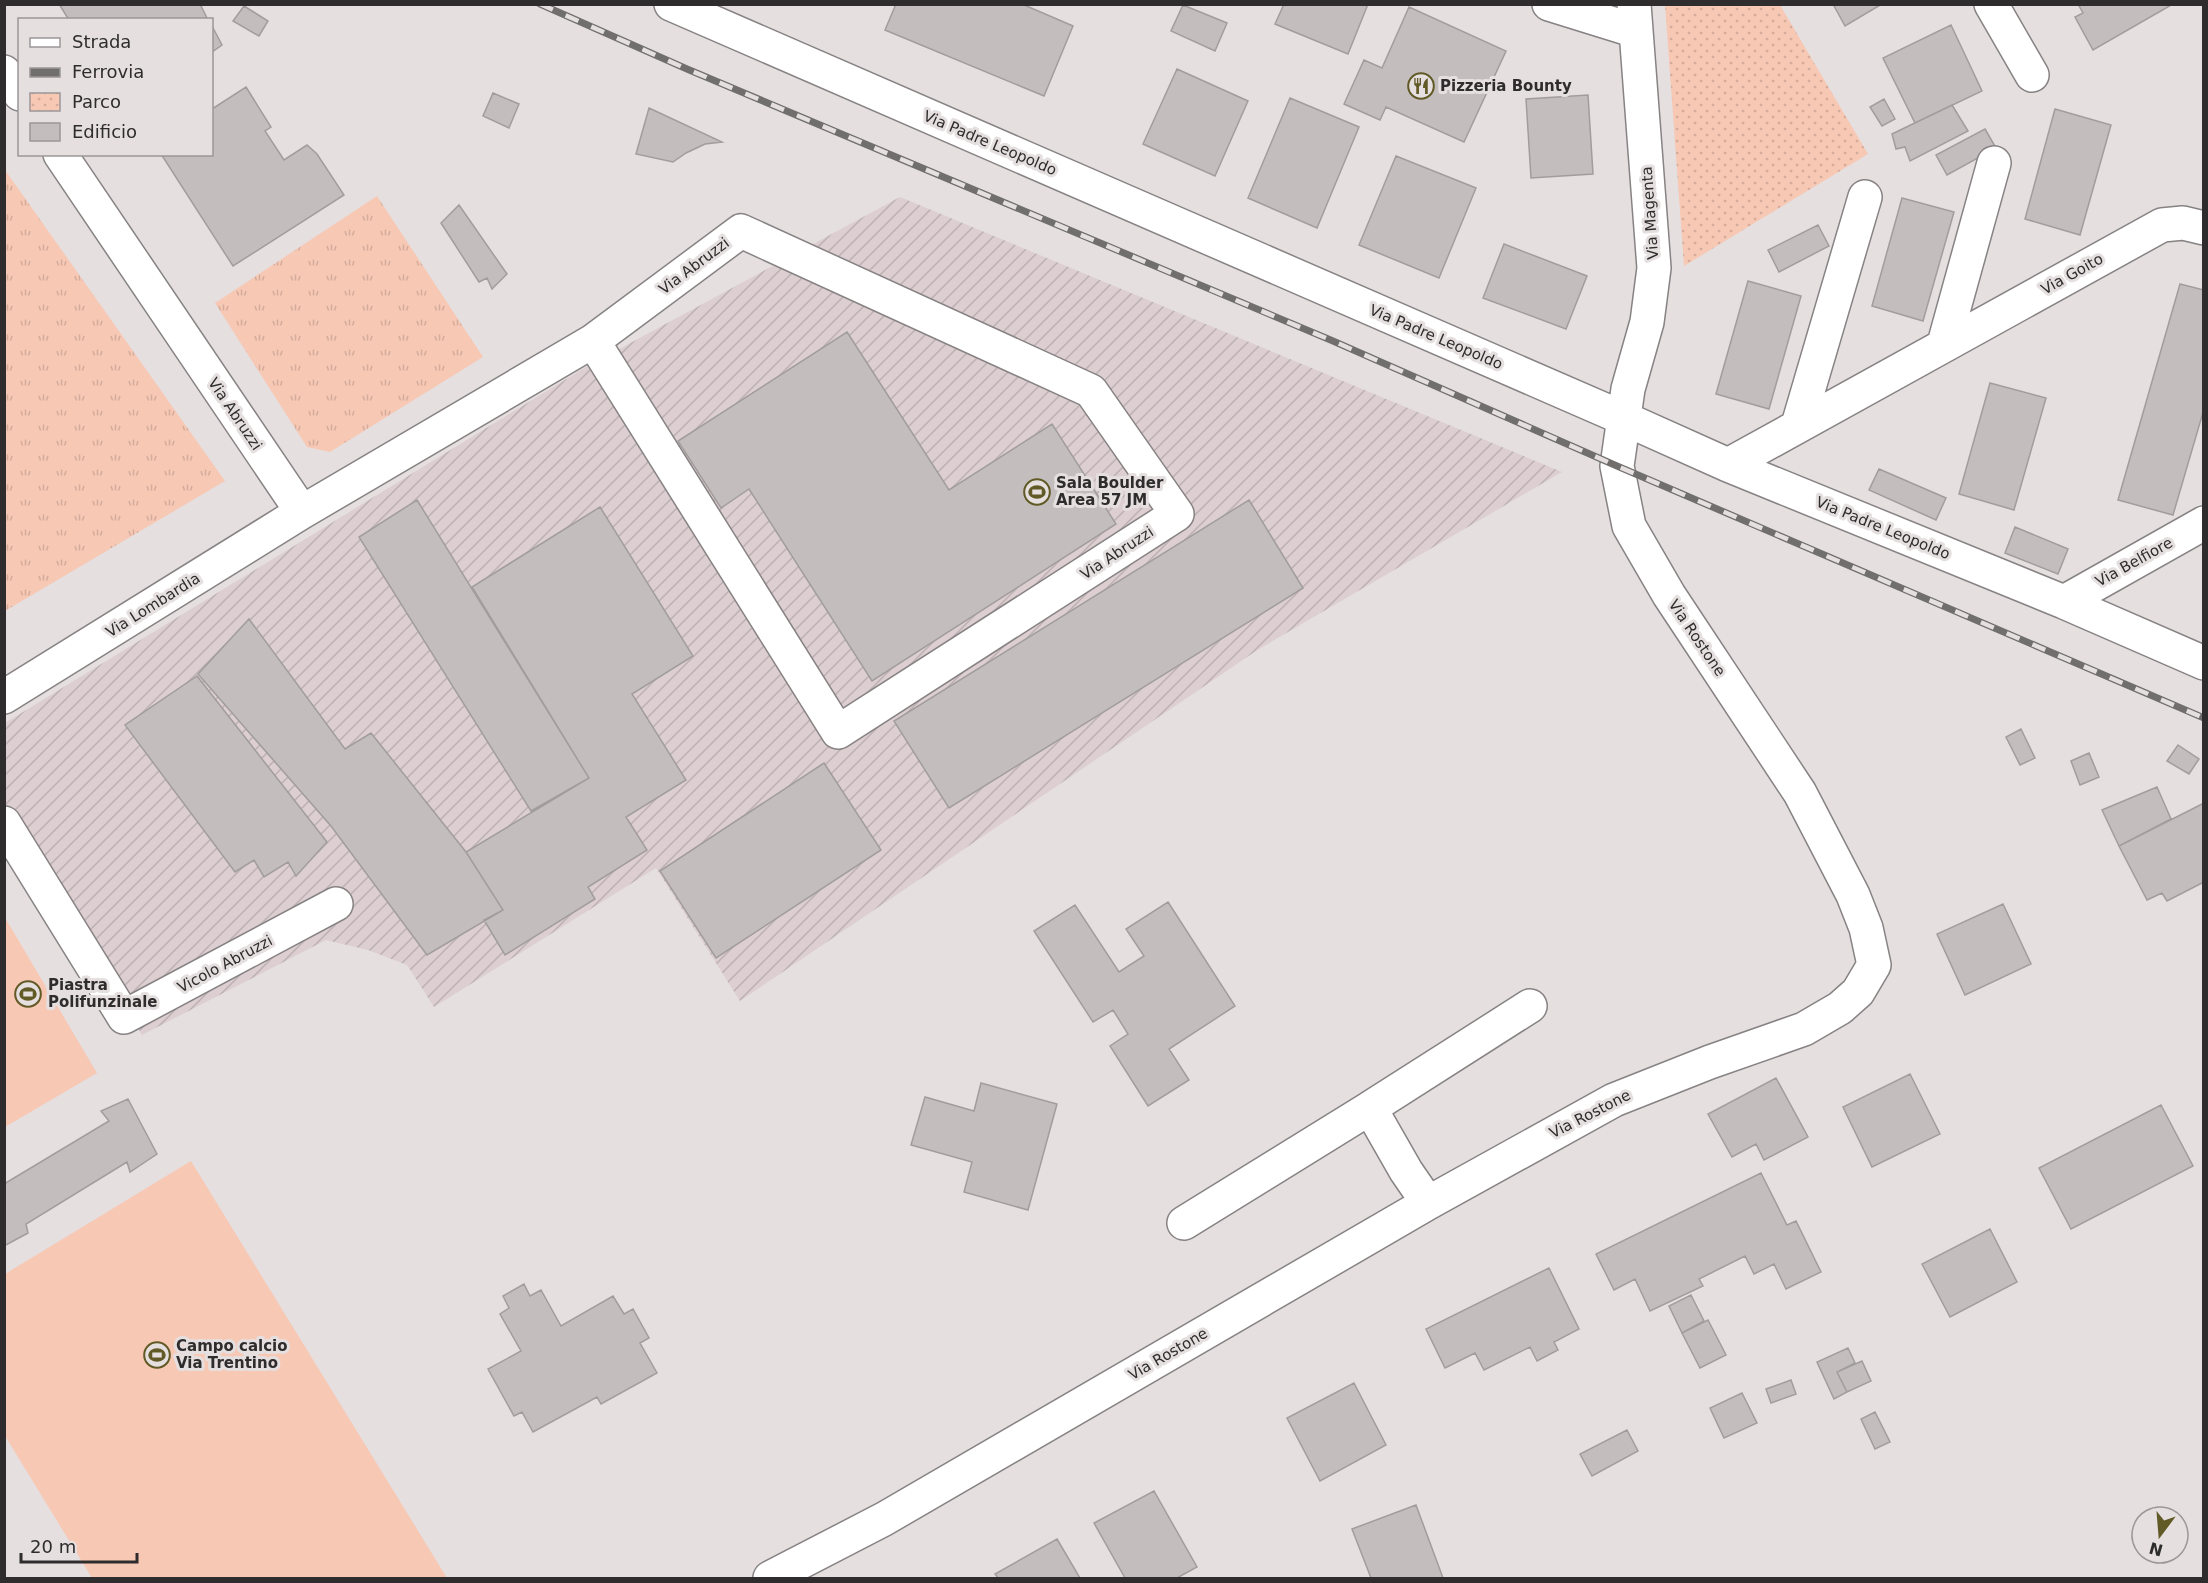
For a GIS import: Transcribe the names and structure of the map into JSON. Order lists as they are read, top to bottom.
{
  "streets": {
    "street": [
      "Via Padre Leopoldo",
      "Via Magenta",
      "Via Abruzzi",
      "Via Goito",
      "Via Belfiore",
      "Via Lombardia",
      "Via Rostone",
      "Vicolo Abruzzi"
    ]
  },
  "crossings": [
    ["Via Padre Leopoldo", "Via Magenta"],
    ["Via Padre Leopoldo", "Via Goito"],
    ["Via Padre Leopoldo", "Via Belfiore"],
    ["Via Padre Leopoldo", "Via Rostone"],
    ["Via Magenta", "Via Rostone"],
    ["Via Abruzzi", "Via Lombardia"]
  ],
  "places": {
    "restaurant": ["Pizzeria Bounty"],
    "sports": ["Sala Boulder Area 57 JM", "Piastra Polifunzinale", "Campo calcio Via Trentino"]
  },
  "legend": [
    "Strada",
    "Ferrovia",
    "Parco",
    "Edificio"
  ],
  "scale_bar": "20 m",
  "north": "bottom"
}
